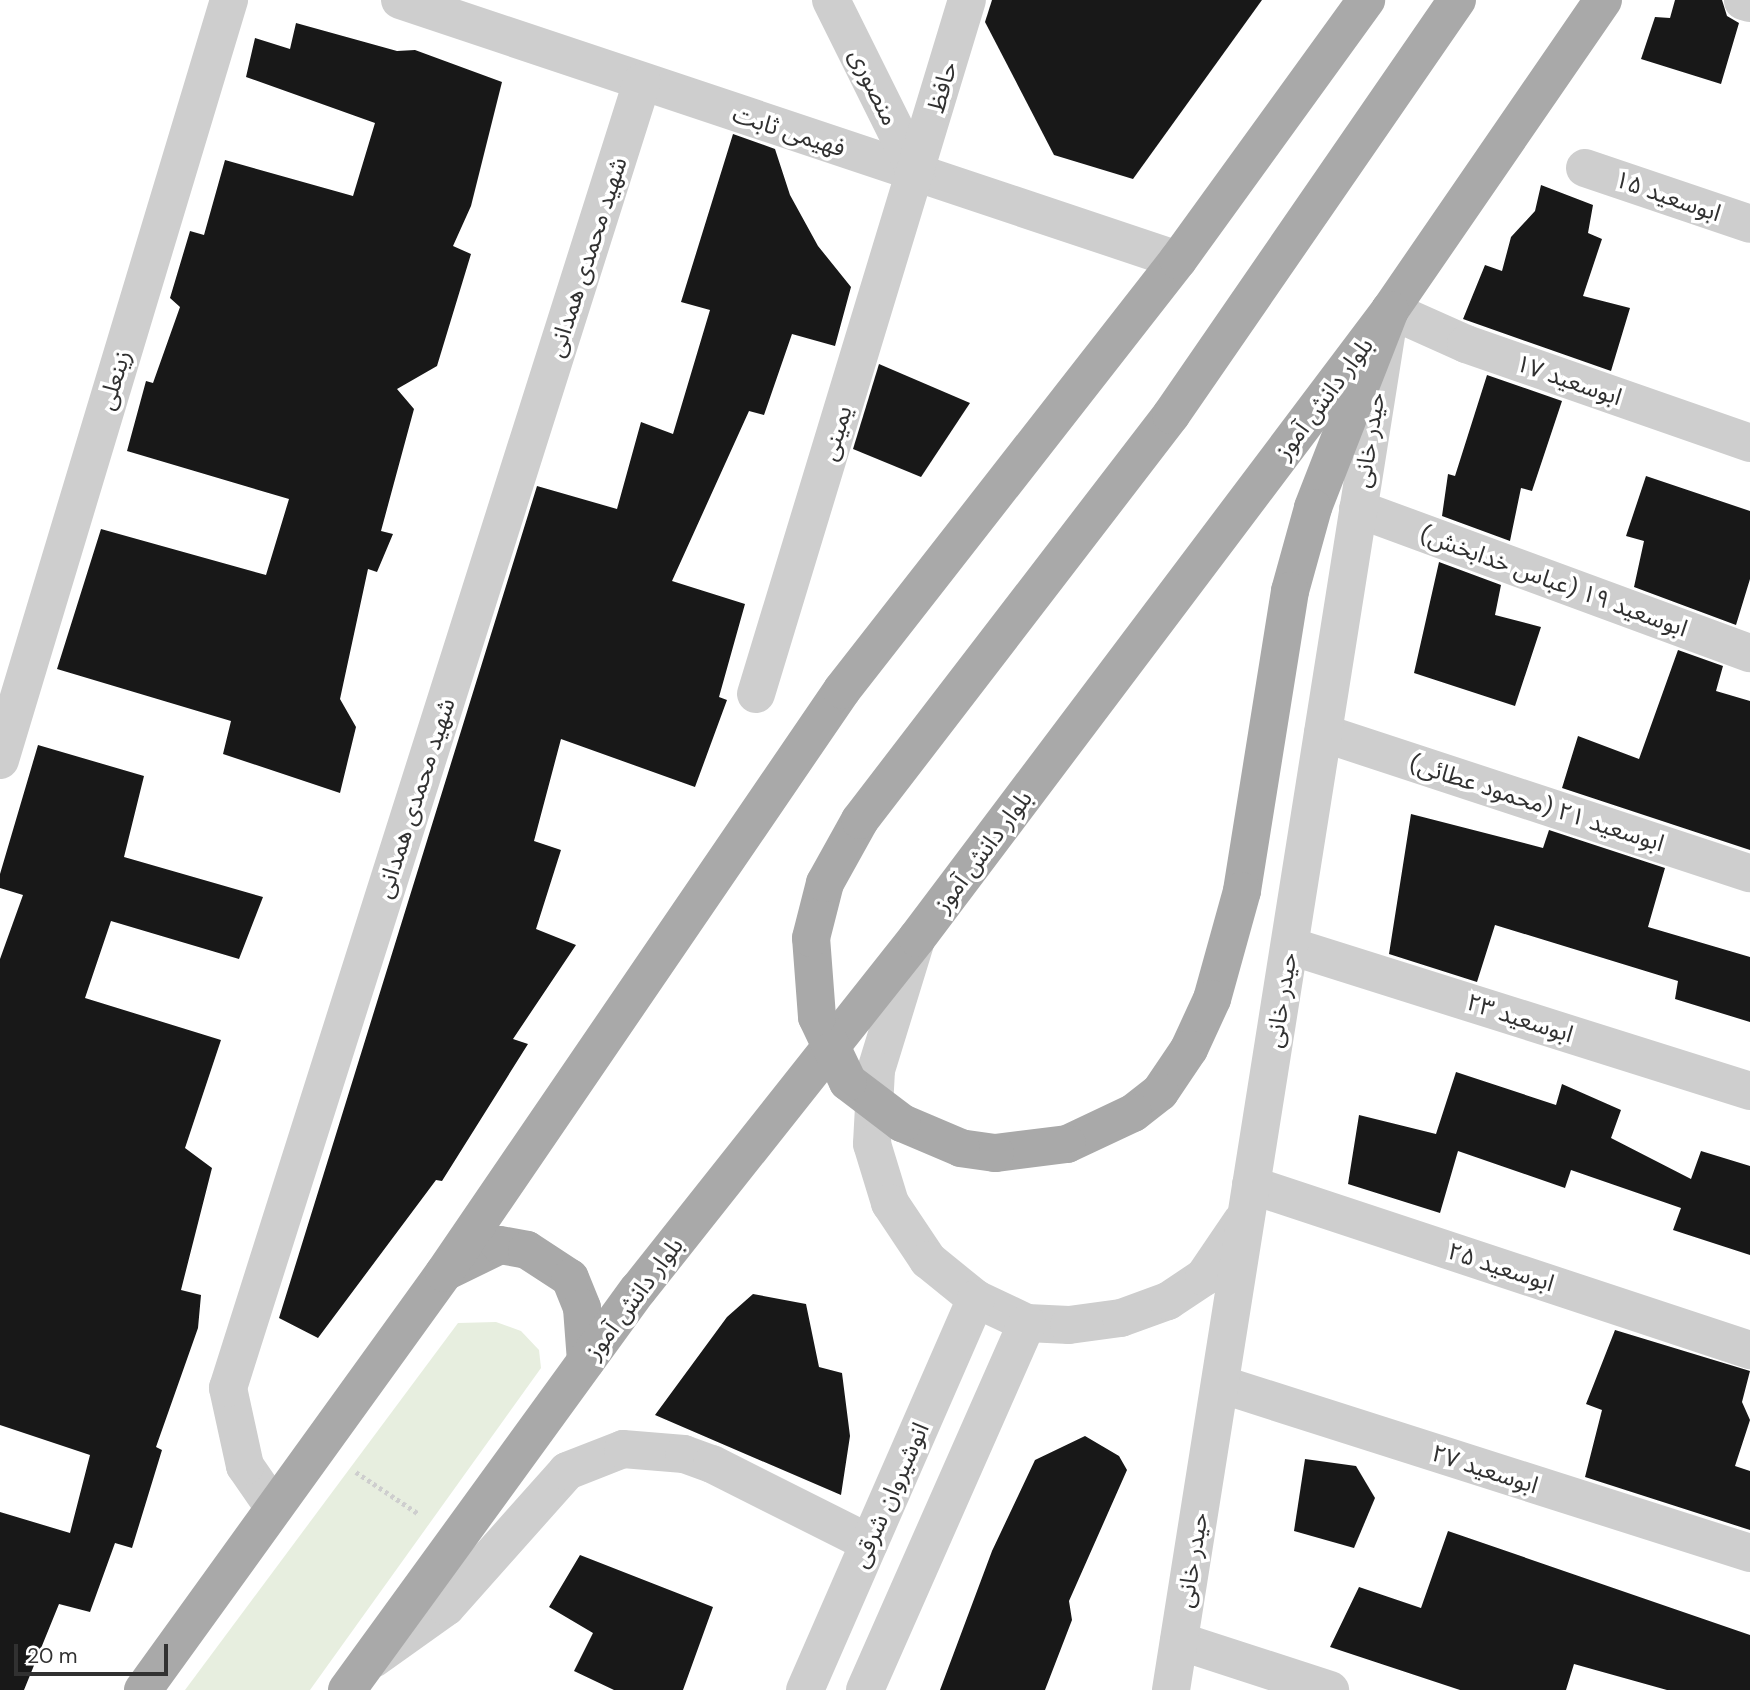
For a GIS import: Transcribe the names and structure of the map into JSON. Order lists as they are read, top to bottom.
{
  "streets": {
    "main road": ["بلوار دانش آموز"],
    "street": [
      "منصوری",
      "حافظ",
      "فهیمی ثابت",
      "ابوسعید ۱۵",
      "شهید محمدی همدانی",
      "زینعلی",
      "ابوسعید ۱۷",
      "یمینی",
      "حیدر خانی",
      "ابوسعید ۱۹ (عباس خدابخش)",
      "ابوسعید ۲۱ (محمود عطائی)",
      "ابوسعید ۲۳",
      "ابوسعید ۲۵",
      "ابوسعید ۲۷",
      "انوشیروان شرقی"
    ]
  },
  "crossings": [
    ["منصوری", "حافظ"],
    ["منصوری", "فهیمی ثابت"],
    ["منصوری", "یمینی"],
    ["حافظ", "فهیمی ثابت"],
    ["حافظ", "یمینی"],
    ["فهیمی ثابت", "شهید محمدی همدانی"],
    ["فهیمی ثابت", "یمینی"],
    ["ابوسعید ۱۷", "بلوار دانش آموز"],
    ["ابوسعید ۱۷", "حیدر خانی"],
    ["بلوار دانش آموز", "حیدر خانی"],
    ["حیدر خانی", "ابوسعید ۱۹ (عباس خدابخش)"],
    ["حیدر خانی", "ابوسعید ۲۱ (محمود عطائی)"],
    ["حیدر خانی", "ابوسعید ۲۳"],
    ["حیدر خانی", "ابوسعید ۲۵"],
    ["حیدر خانی", "ابوسعید ۲۷"]
  ],
  "scale_bar": "20 m"
}
